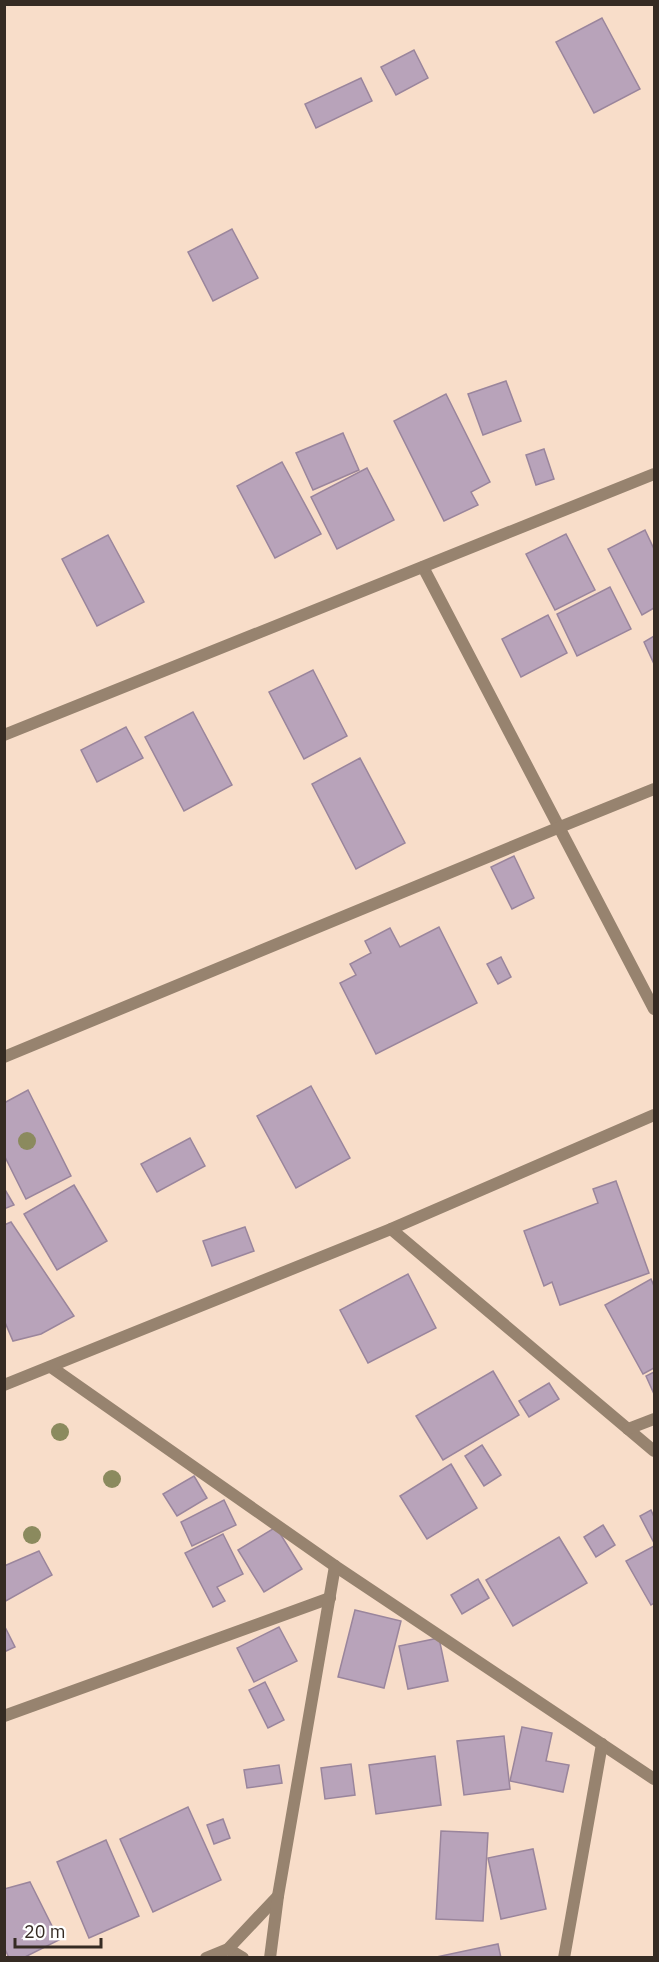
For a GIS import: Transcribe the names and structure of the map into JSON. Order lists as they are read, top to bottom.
{
  "scale_bar": "20 m"
}
